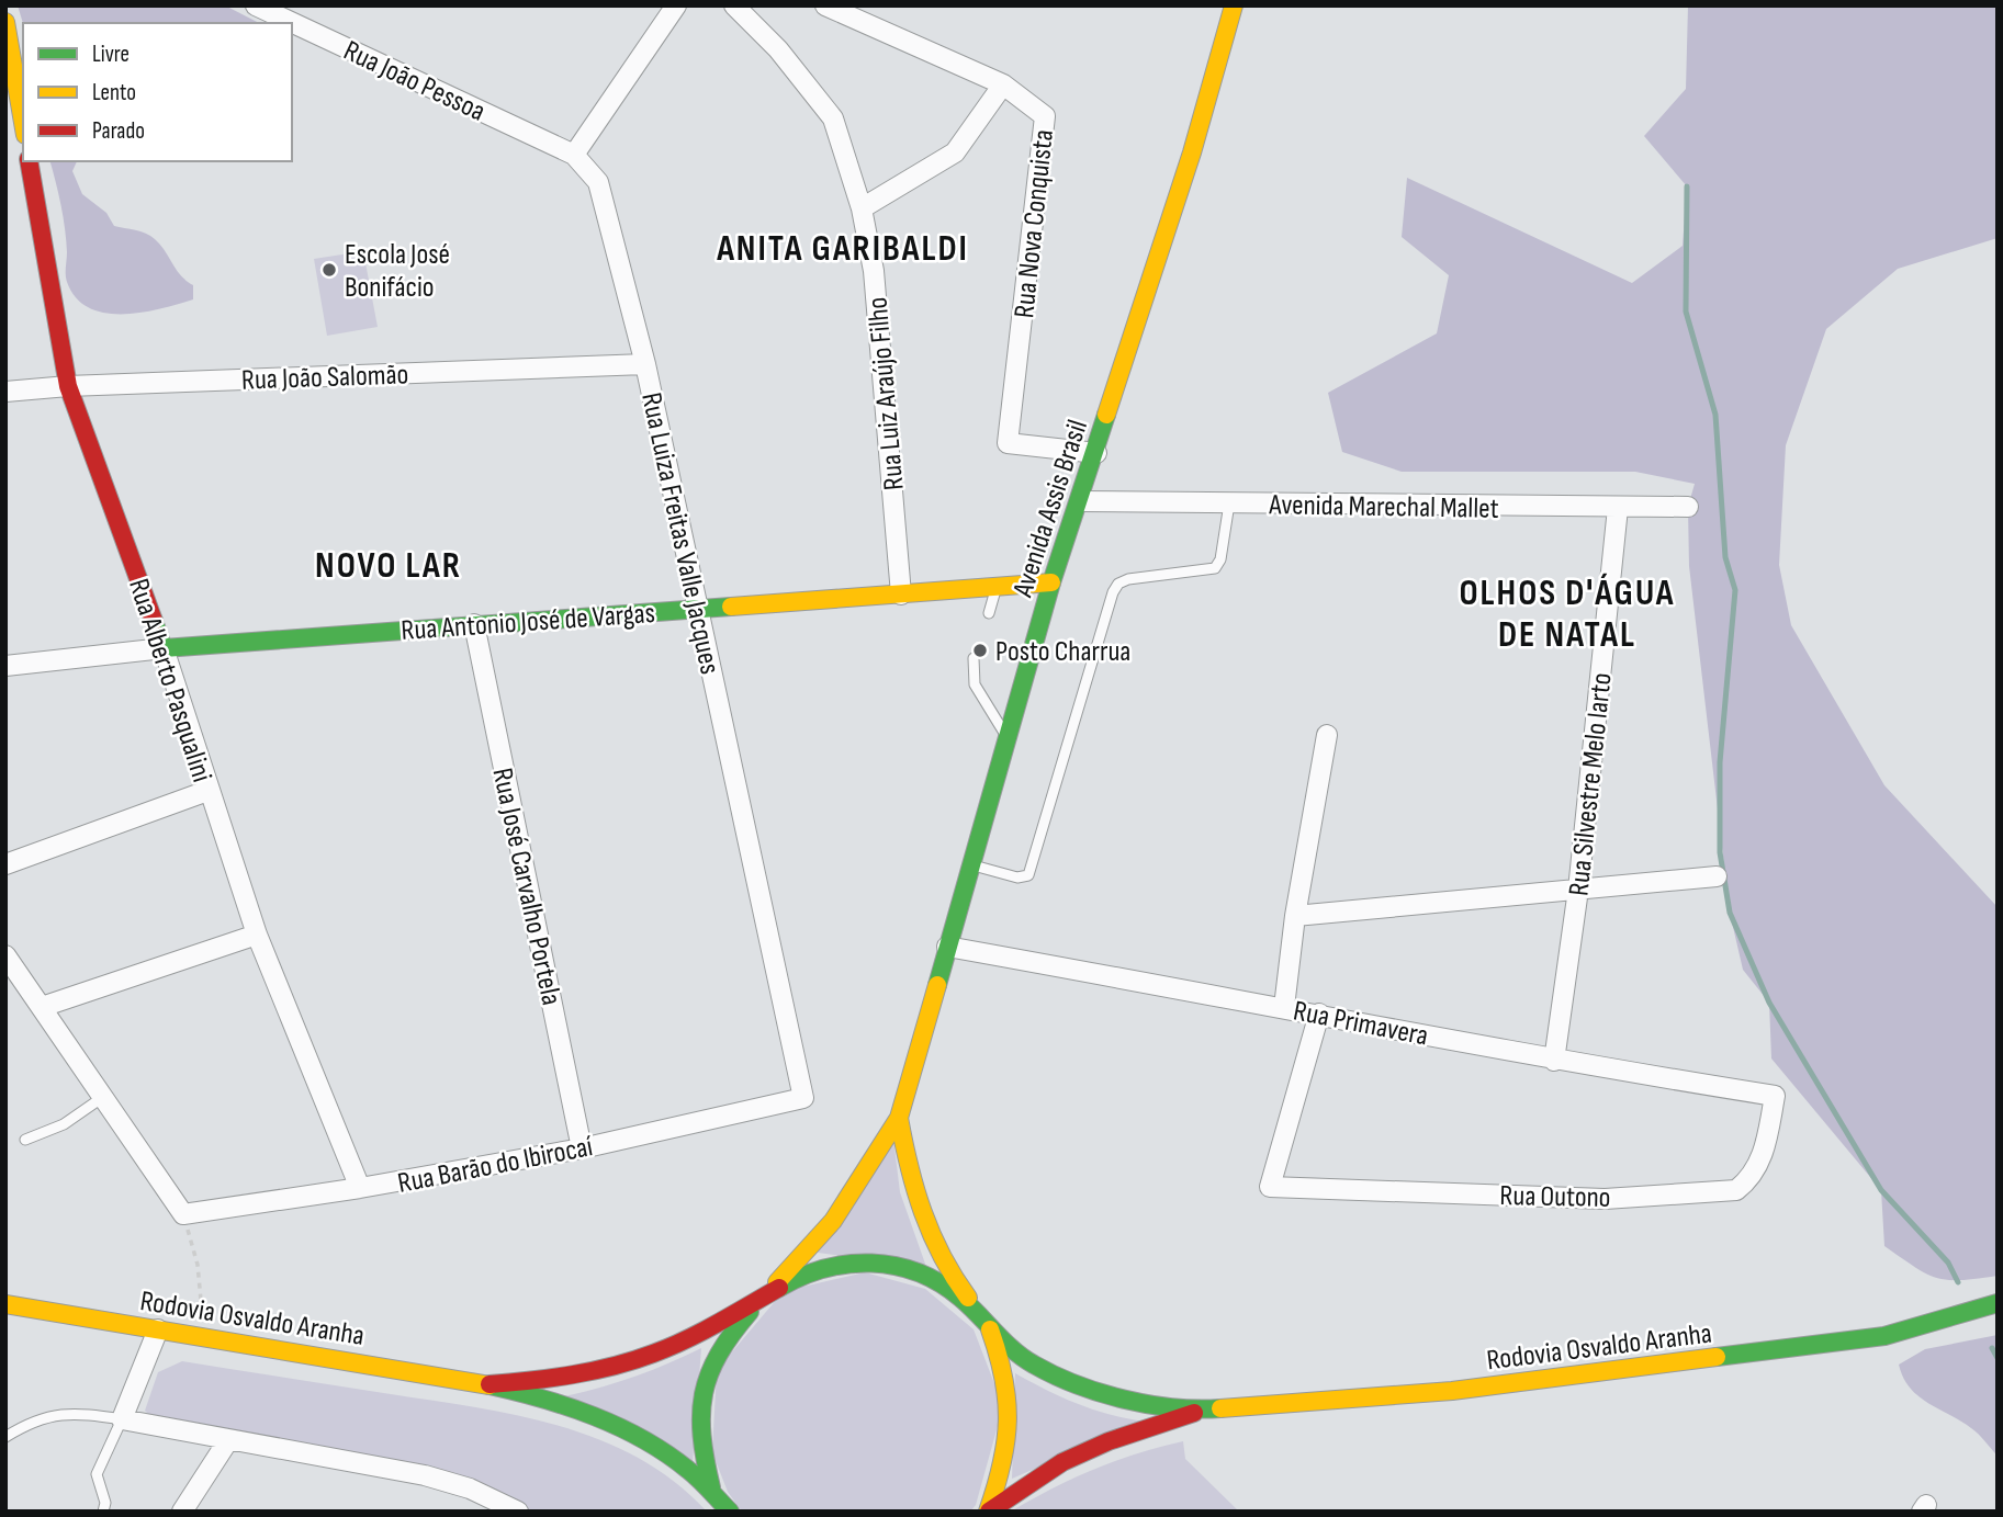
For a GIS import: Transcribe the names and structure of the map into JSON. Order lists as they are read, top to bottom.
{
  "streets": {
    "main road": [
      "Avenida Assis Brasil",
      "Rua Antonio José de Vargas",
      "Rua Alberto Pasqualini",
      "Rodovia Osvaldo Aranha"
    ],
    "street": [
      "Rua João Pessoa",
      "Rua Nova Conquista",
      "Rua João Salomão",
      "Rua Luiz Araújo Filho",
      "Avenida Marechal Mallet",
      "Rua Luiza Freitas Valle Jacques",
      "Rua Silvestre Melo Iarto",
      "Rua José Carvalho Portela",
      "Rua Primavera",
      "Rua Barão do Ibirocaí",
      "Rua Outono"
    ]
  },
  "crossings": [
    ["Rua João Pessoa", "Rua Luiza Freitas Valle Jacques"],
    ["Rua Nova Conquista", "Avenida Assis Brasil"],
    ["Rua João Salomão", "Rua Luiza Freitas Valle Jacques"],
    ["Rua João Salomão", "Rua Alberto Pasqualini"],
    ["Rua Luiz Araújo Filho", "Rua Antonio José de Vargas"],
    ["Avenida Marechal Mallet", "Avenida Assis Brasil"],
    ["Avenida Marechal Mallet", "Rua Silvestre Melo Iarto"],
    ["Avenida Assis Brasil", "Rua Antonio José de Vargas"],
    ["Avenida Assis Brasil", "Rua Primavera"],
    ["Rua Luiza Freitas Valle Jacques", "Rua Antonio José de Vargas"],
    ["Rua Luiza Freitas Valle Jacques", "Rua Barão do Ibirocaí"],
    ["Rua Antonio José de Vargas", "Rua Alberto Pasqualini"],
    ["Rua Antonio José de Vargas", "Rua José Carvalho Portela"],
    ["Rua Alberto Pasqualini", "Rua Barão do Ibirocaí"],
    ["Rua Silvestre Melo Iarto", "Rua Primavera"],
    ["Rua José Carvalho Portela", "Rua Barão do Ibirocaí"],
    ["Rua Primavera", "Rua Outono"]
  ],
  "districts": ["ANITA GARIBALDI", "NOVO LAR", "OLHOS D'ÁGUA DE NATAL"],
  "places": ["Escola José Bonifácio", "Posto Charrua"],
  "legend": ["Livre", "Lento", "Parado"]
}
